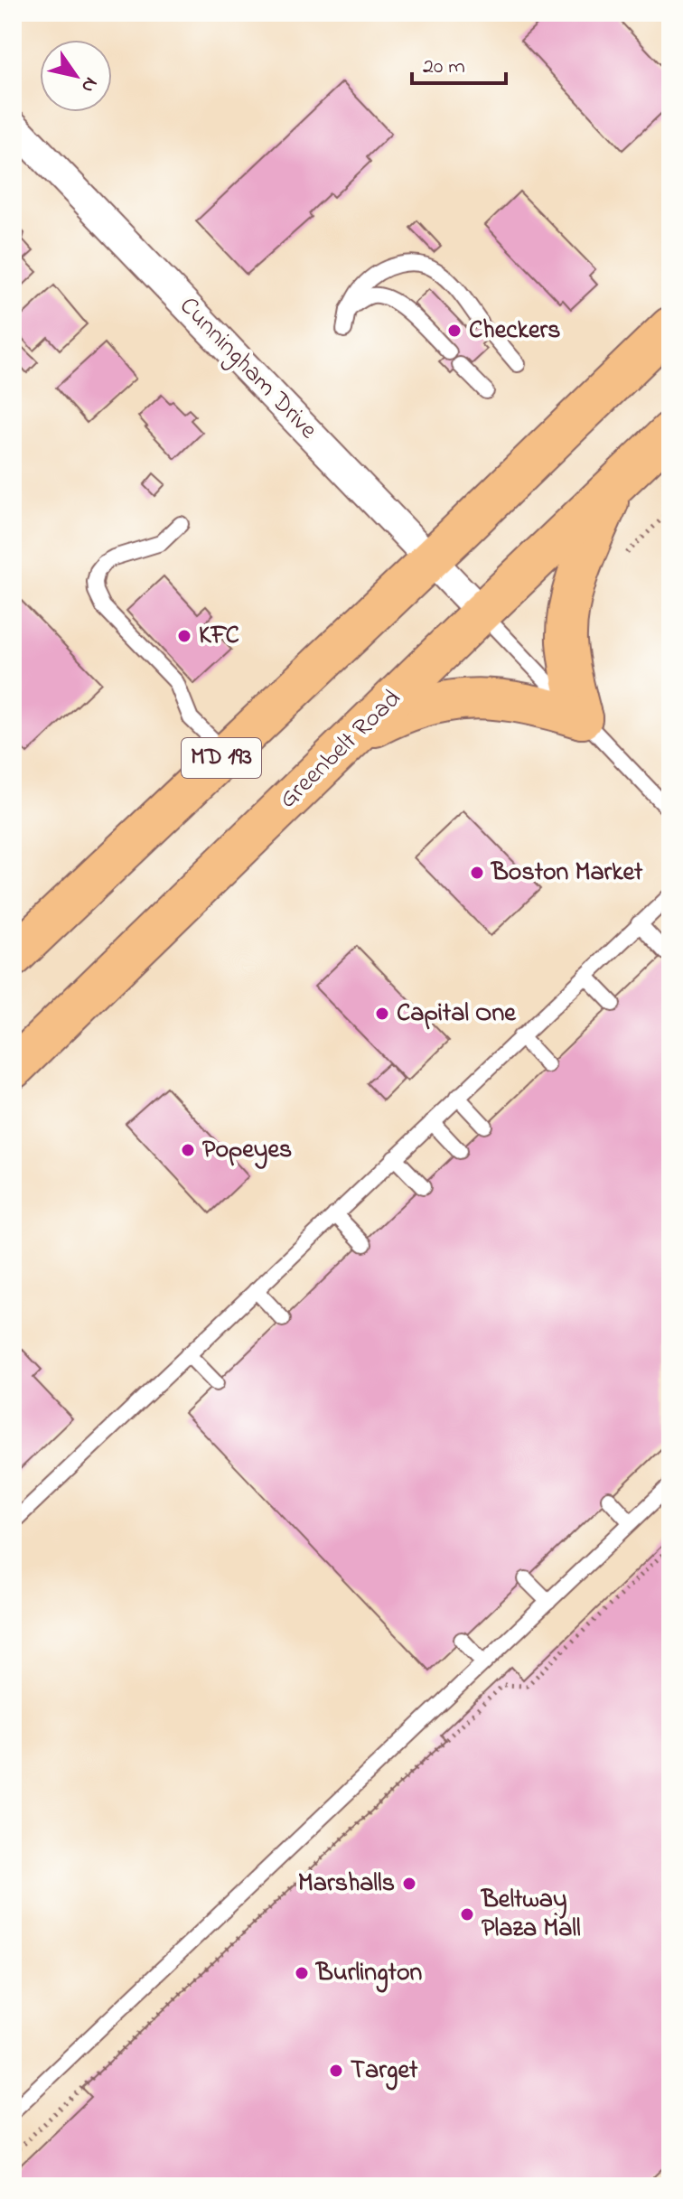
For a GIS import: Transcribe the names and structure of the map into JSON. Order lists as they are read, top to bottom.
{
  "streets": {
    "main road": ["Greenbelt Road", "MD 193"],
    "street": ["Cunningham Drive"]
  },
  "crossings": [
    ["Cunningham Drive", "Greenbelt Road"],
    ["Cunningham Drive", "MD 193"]
  ],
  "places": [
    "Checkers",
    "KFC",
    "Boston Market",
    "Capital One",
    "Popeyes",
    "Marshalls",
    "Beltway Plaza Mall",
    "Burlington",
    "Target"
  ],
  "scale_bar": "20 m",
  "north": "bottom right"
}
